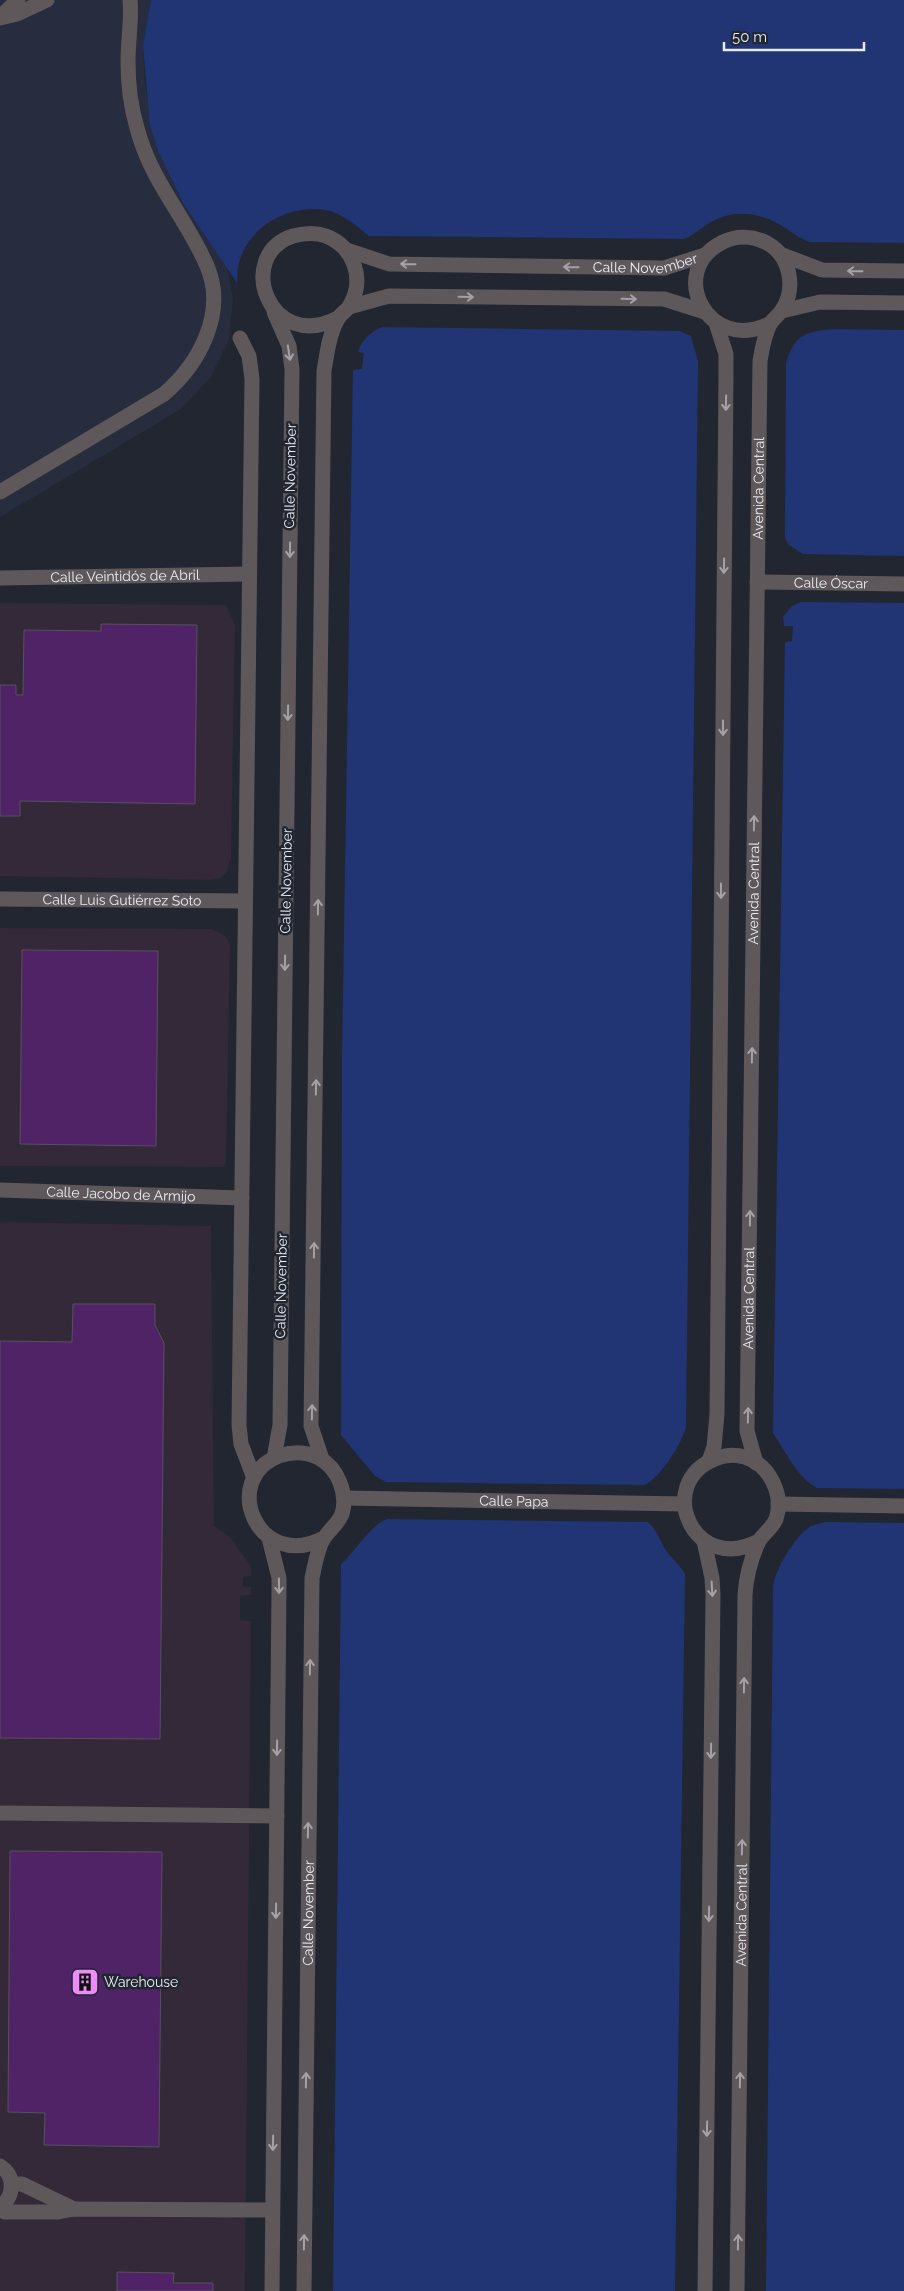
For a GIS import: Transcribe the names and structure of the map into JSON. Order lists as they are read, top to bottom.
{
  "streets": {
    "street": [
      "Calle November",
      "Avenida Central",
      "Calle Veintidós de Abril",
      "Calle Óscar",
      "Calle Luis Gutiérrez Soto",
      "Calle Jacobo de Armijo",
      "Calle Papa"
    ]
  },
  "crossings": [
    ["Calle November", "Avenida Central"],
    ["Calle November", "Calle Papa"],
    ["Avenida Central", "Calle Óscar"],
    ["Avenida Central", "Calle Papa"]
  ],
  "places": {
    "building": ["Warehouse"]
  },
  "scale_bar": "50 m"
}
